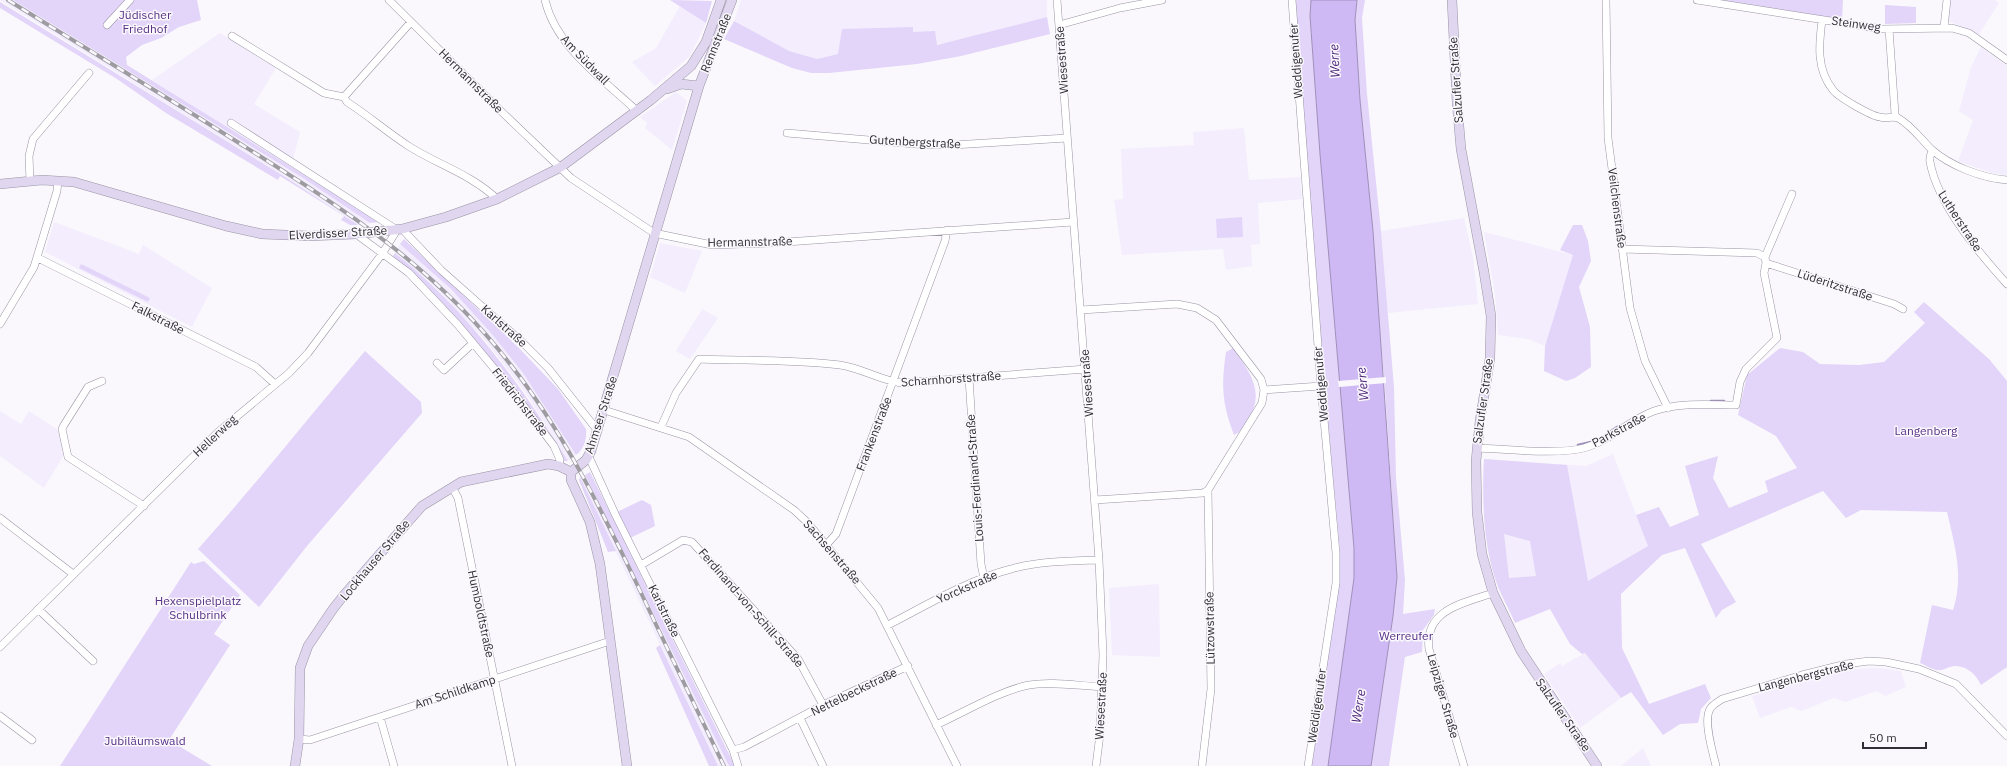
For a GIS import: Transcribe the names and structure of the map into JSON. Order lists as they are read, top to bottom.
{
  "streets": {
    "main road": [
      "Rennstraße",
      "Salzufler Straße",
      "Elverdisser Straße",
      "Ahmser Straße",
      "Lockhauser Straße"
    ],
    "street": [
      "Steinweg",
      "Am Südwall",
      "Wiesestraße",
      "Weddigenufer",
      "Hermannstraße",
      "Gutenbergstraße",
      "Veilchenstraße",
      "Lutherstraße",
      "Lüderitzstraße",
      "Falkstraße",
      "Karlstraße",
      "Scharnhorststraße",
      "Friedrichstraße",
      "Parkstraße",
      "Frankenstraße",
      "Hellerweg",
      "Louis-Ferdinand-Straße",
      "Sachsenstraße",
      "Yorckstraße",
      "Ferdinand-von-Schill-Straße",
      "Humboldtstraße",
      "Lützowstraße",
      "Langenbergstraße",
      "Am Schildkamp",
      "Nettelbeckstraße",
      "Leipziger Straße"
    ]
  },
  "crossings": [
    ["Rennstraße", "Elverdisser Straße"],
    ["Rennstraße", "Ahmser Straße"],
    ["Am Südwall", "Elverdisser Straße"],
    ["Wiesestraße", "Hermannstraße"],
    ["Wiesestraße", "Gutenbergstraße"],
    ["Wiesestraße", "Scharnhorststraße"],
    ["Wiesestraße", "Yorckstraße"],
    ["Salzufler Straße", "Parkstraße"],
    ["Salzufler Straße", "Leipziger Straße"],
    ["Hermannstraße", "Elverdisser Straße"],
    ["Hermannstraße", "Ahmser Straße"],
    ["Hermannstraße", "Frankenstraße"],
    ["Veilchenstraße", "Lüderitzstraße"],
    ["Veilchenstraße", "Parkstraße"],
    ["Elverdisser Straße", "Karlstraße"],
    ["Elverdisser Straße", "Ahmser Straße"],
    ["Elverdisser Straße", "Hellerweg"],
    ["Lüderitzstraße", "Parkstraße"],
    ["Falkstraße", "Hellerweg"],
    ["Karlstraße", "Ahmser Straße"],
    ["Karlstraße", "Hellerweg"],
    ["Karlstraße", "Ferdinand-von-Schill-Straße"],
    ["Karlstraße", "Nettelbeckstraße"],
    ["Scharnhorststraße", "Frankenstraße"],
    ["Scharnhorststraße", "Louis-Ferdinand-Straße"],
    ["Scharnhorststraße", "Sachsenstraße"],
    ["Friedrichstraße", "Hellerweg"],
    ["Friedrichstraße", "Lockhauser Straße"],
    ["Ahmser Straße", "Sachsenstraße"],
    ["Ahmser Straße", "Lockhauser Straße"],
    ["Frankenstraße", "Sachsenstraße"],
    ["Louis-Ferdinand-Straße", "Yorckstraße"],
    ["Sachsenstraße", "Yorckstraße"],
    ["Sachsenstraße", "Nettelbeckstraße"],
    ["Lockhauser Straße", "Humboldtstraße"],
    ["Lockhauser Straße", "Am Schildkamp"],
    ["Ferdinand-von-Schill-Straße", "Nettelbeckstraße"],
    ["Humboldtstraße", "Am Schildkamp"]
  ],
  "water": ["Werre"],
  "parks": [
    "Jüdischer Friedhof",
    "Langenberg",
    "Hexenspielplatz Schulbrink",
    "Werreufer",
    "Jubiläumswald"
  ],
  "scale_bar": "50 m"
}
